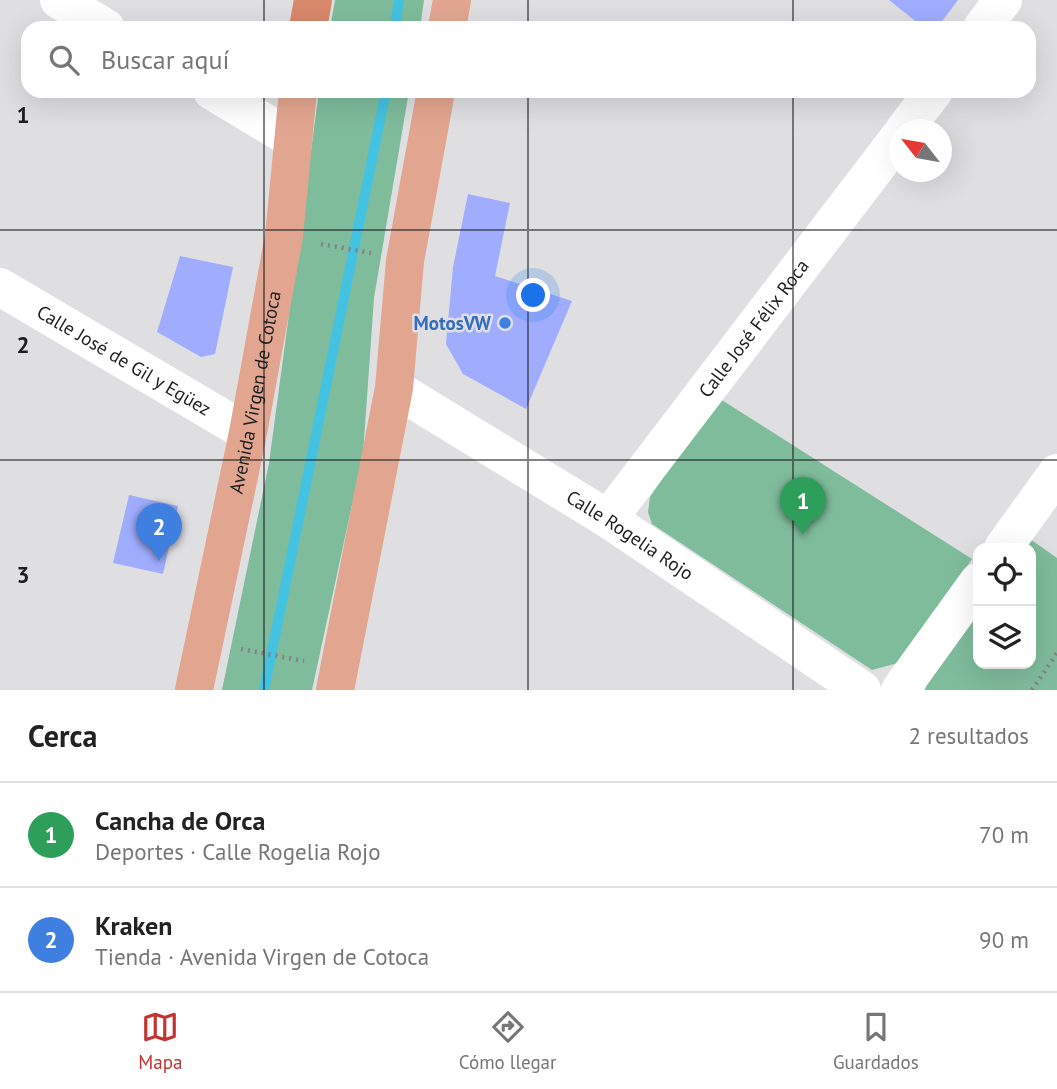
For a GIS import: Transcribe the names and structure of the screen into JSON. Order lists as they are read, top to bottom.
{
  "streets": {
    "main road": ["Avenida Virgen de Cotoca"],
    "street": ["Calle José Félix Roca", "Calle José de Gil y Egüez", "Calle Rogelia Rojo"]
  },
  "crossings": [
    ["Calle José Félix Roca", "Calle Rogelia Rojo"],
    ["Calle José de Gil y Egüez", "Avenida Virgen de Cotoca"]
  ],
  "places": ["MotosVW"],
  "north": "top left",
  "page": {
    "search": "Buscar aquí",
    "pins": ["1", "2"],
    "heading": ["Cerca", "2 resultados"],
    "list": [
      {
        "mark": "1",
        "name": "Cancha de Orca",
        "note": "Deportes · Calle Rogelia Rojo",
        "value": "70 m"
      },
      {
        "mark": "2",
        "name": "Kraken",
        "note": "Tienda · Avenida Virgen de Cotoca",
        "value": "90 m"
      }
    ],
    "nav": ["Mapa", "Cómo llegar", "Guardados"]
  },
  "grid": {
    "rows": ["1", "2", "3"]
  }
}
